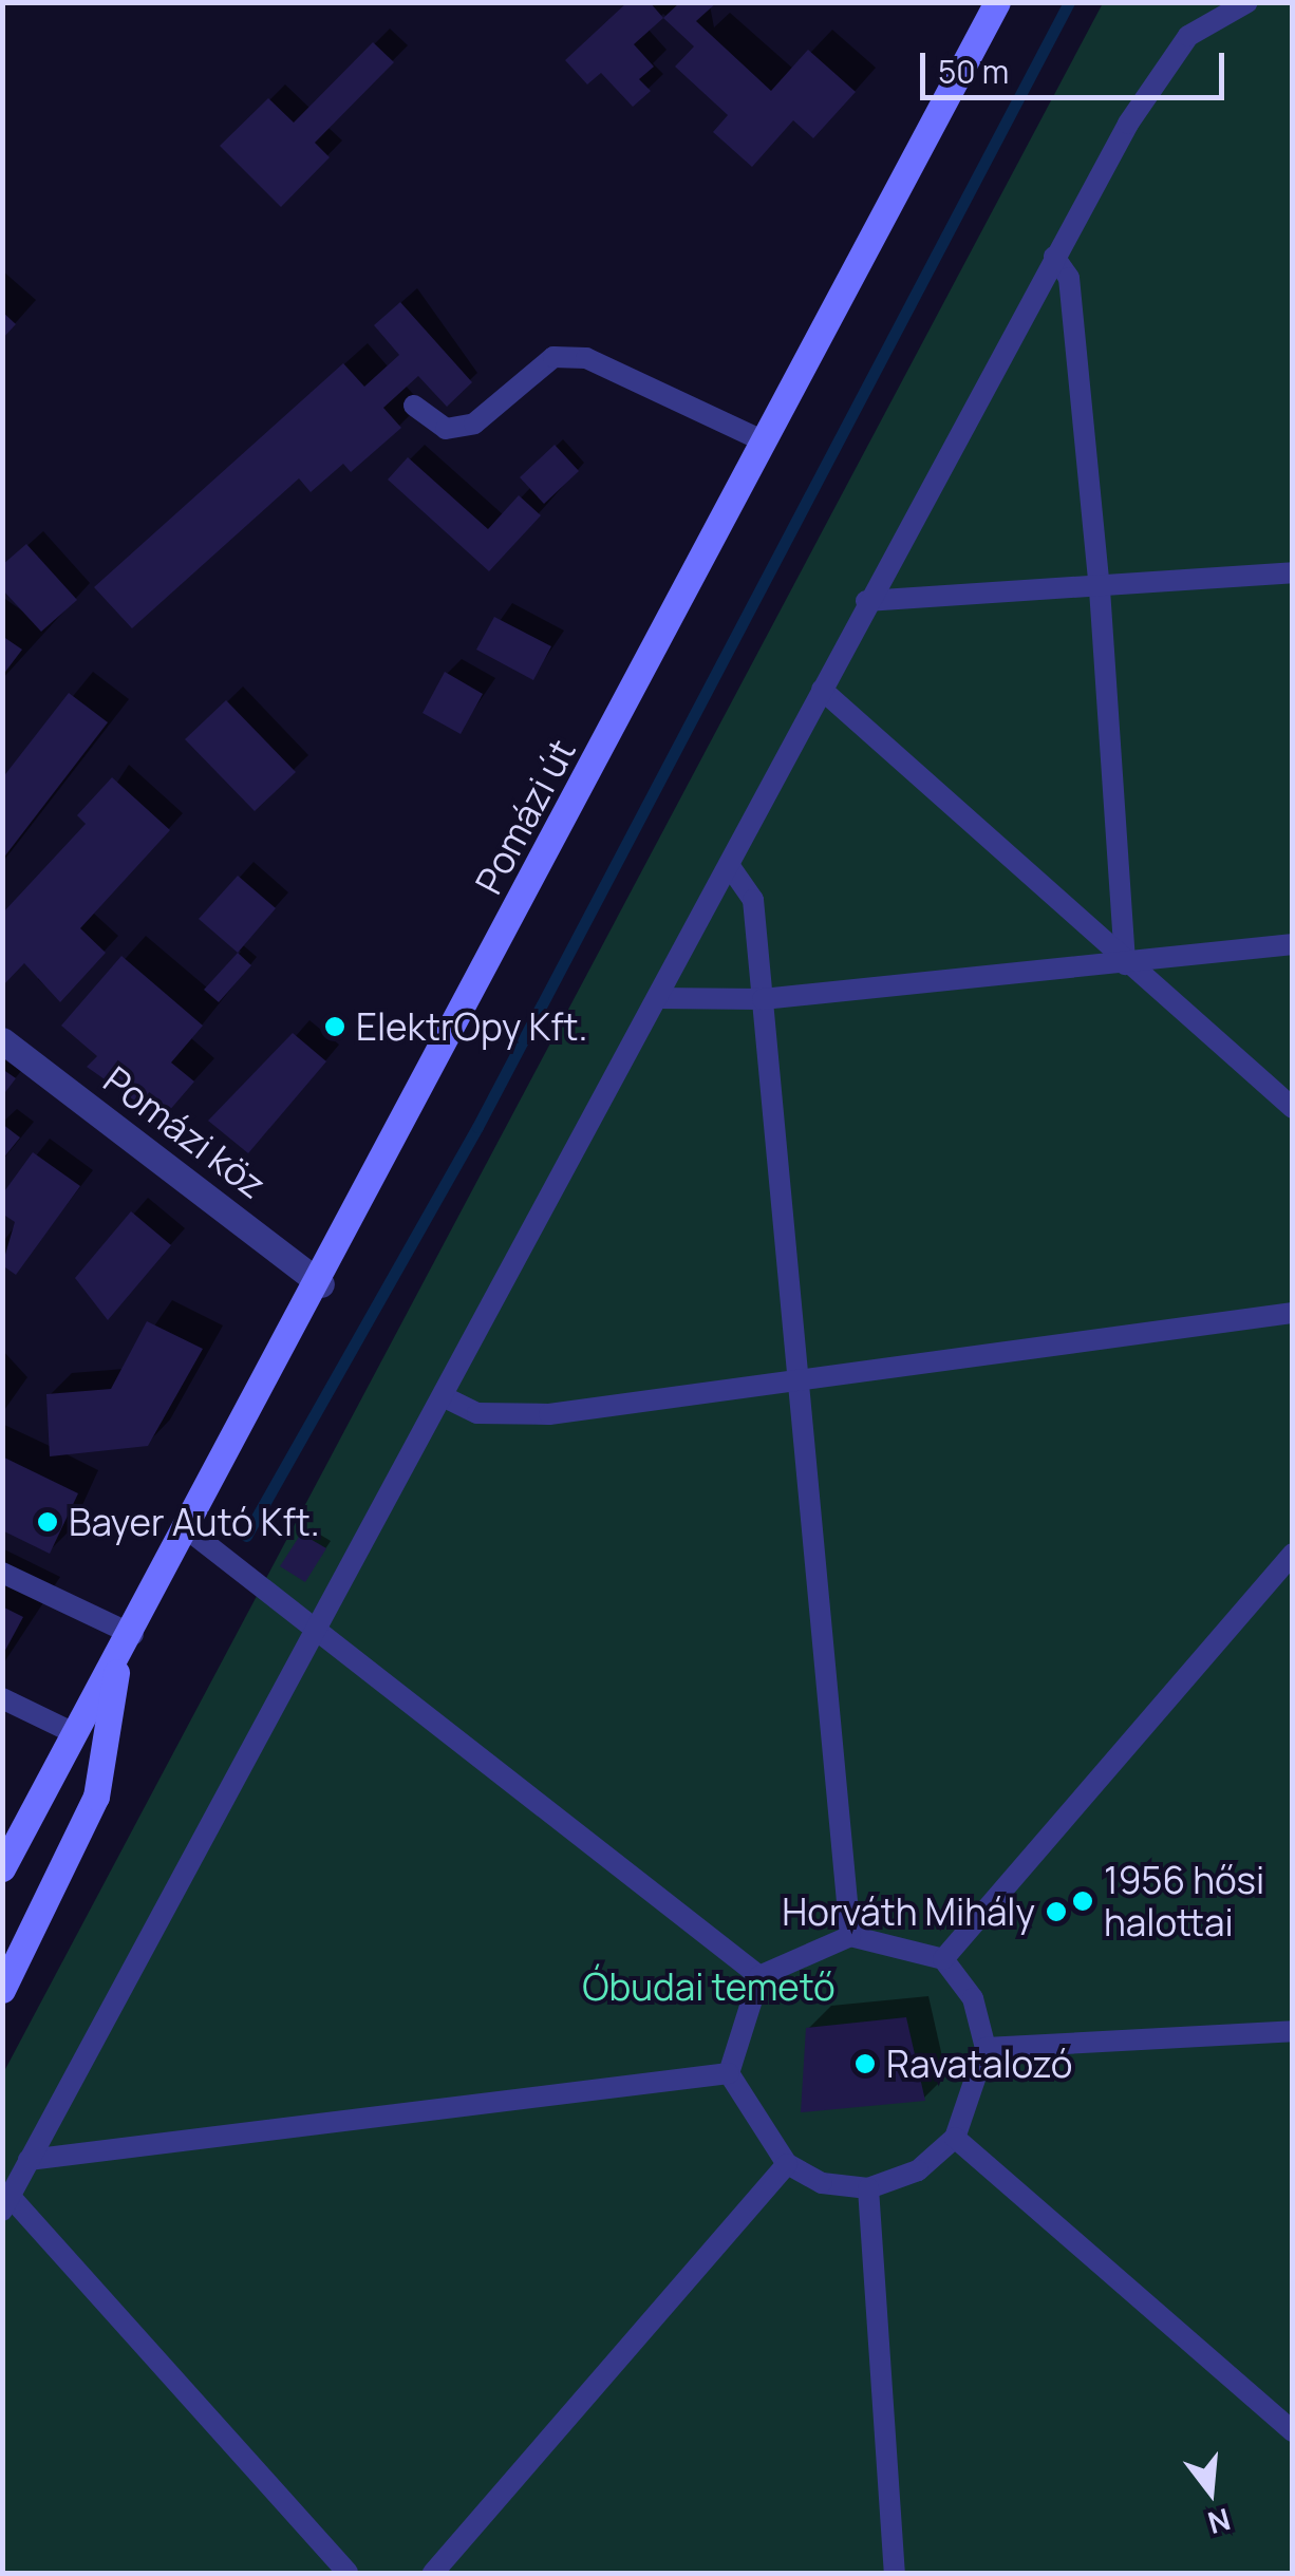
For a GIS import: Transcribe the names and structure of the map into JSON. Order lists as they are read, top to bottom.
{
  "streets": {
    "street": ["Pomázi út", "Pomázi köz"]
  },
  "crossings": [
    ["Pomázi út", "Pomázi köz"]
  ],
  "parks": ["Óbudai temető"],
  "places": [
    "ElektrOpy Kft.",
    "Bayer Autó Kft.",
    "1956 hősi halottai",
    "Horváth Mihály",
    "Ravatalozó"
  ],
  "scale_bar": "50 m",
  "north": "bottom"
}
